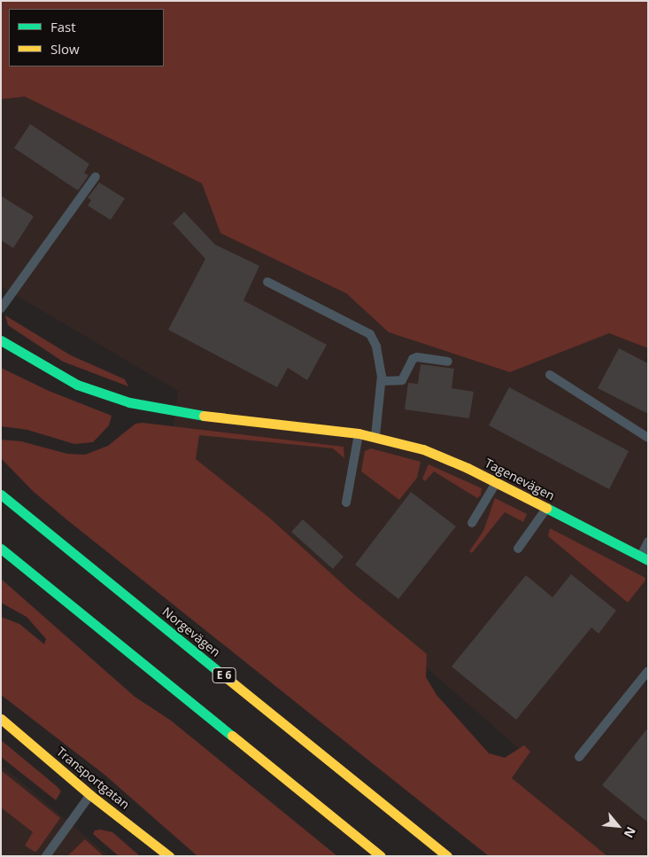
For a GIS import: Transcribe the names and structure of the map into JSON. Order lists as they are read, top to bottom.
{
  "streets": {
    "main road": [
      "Tagenevägen",
      "Norgevägen",
      "E 6",
      "Transportgatan"
    ]
  },
  "legend": ["Fast", "Slow"],
  "north": "bottom right"
}
